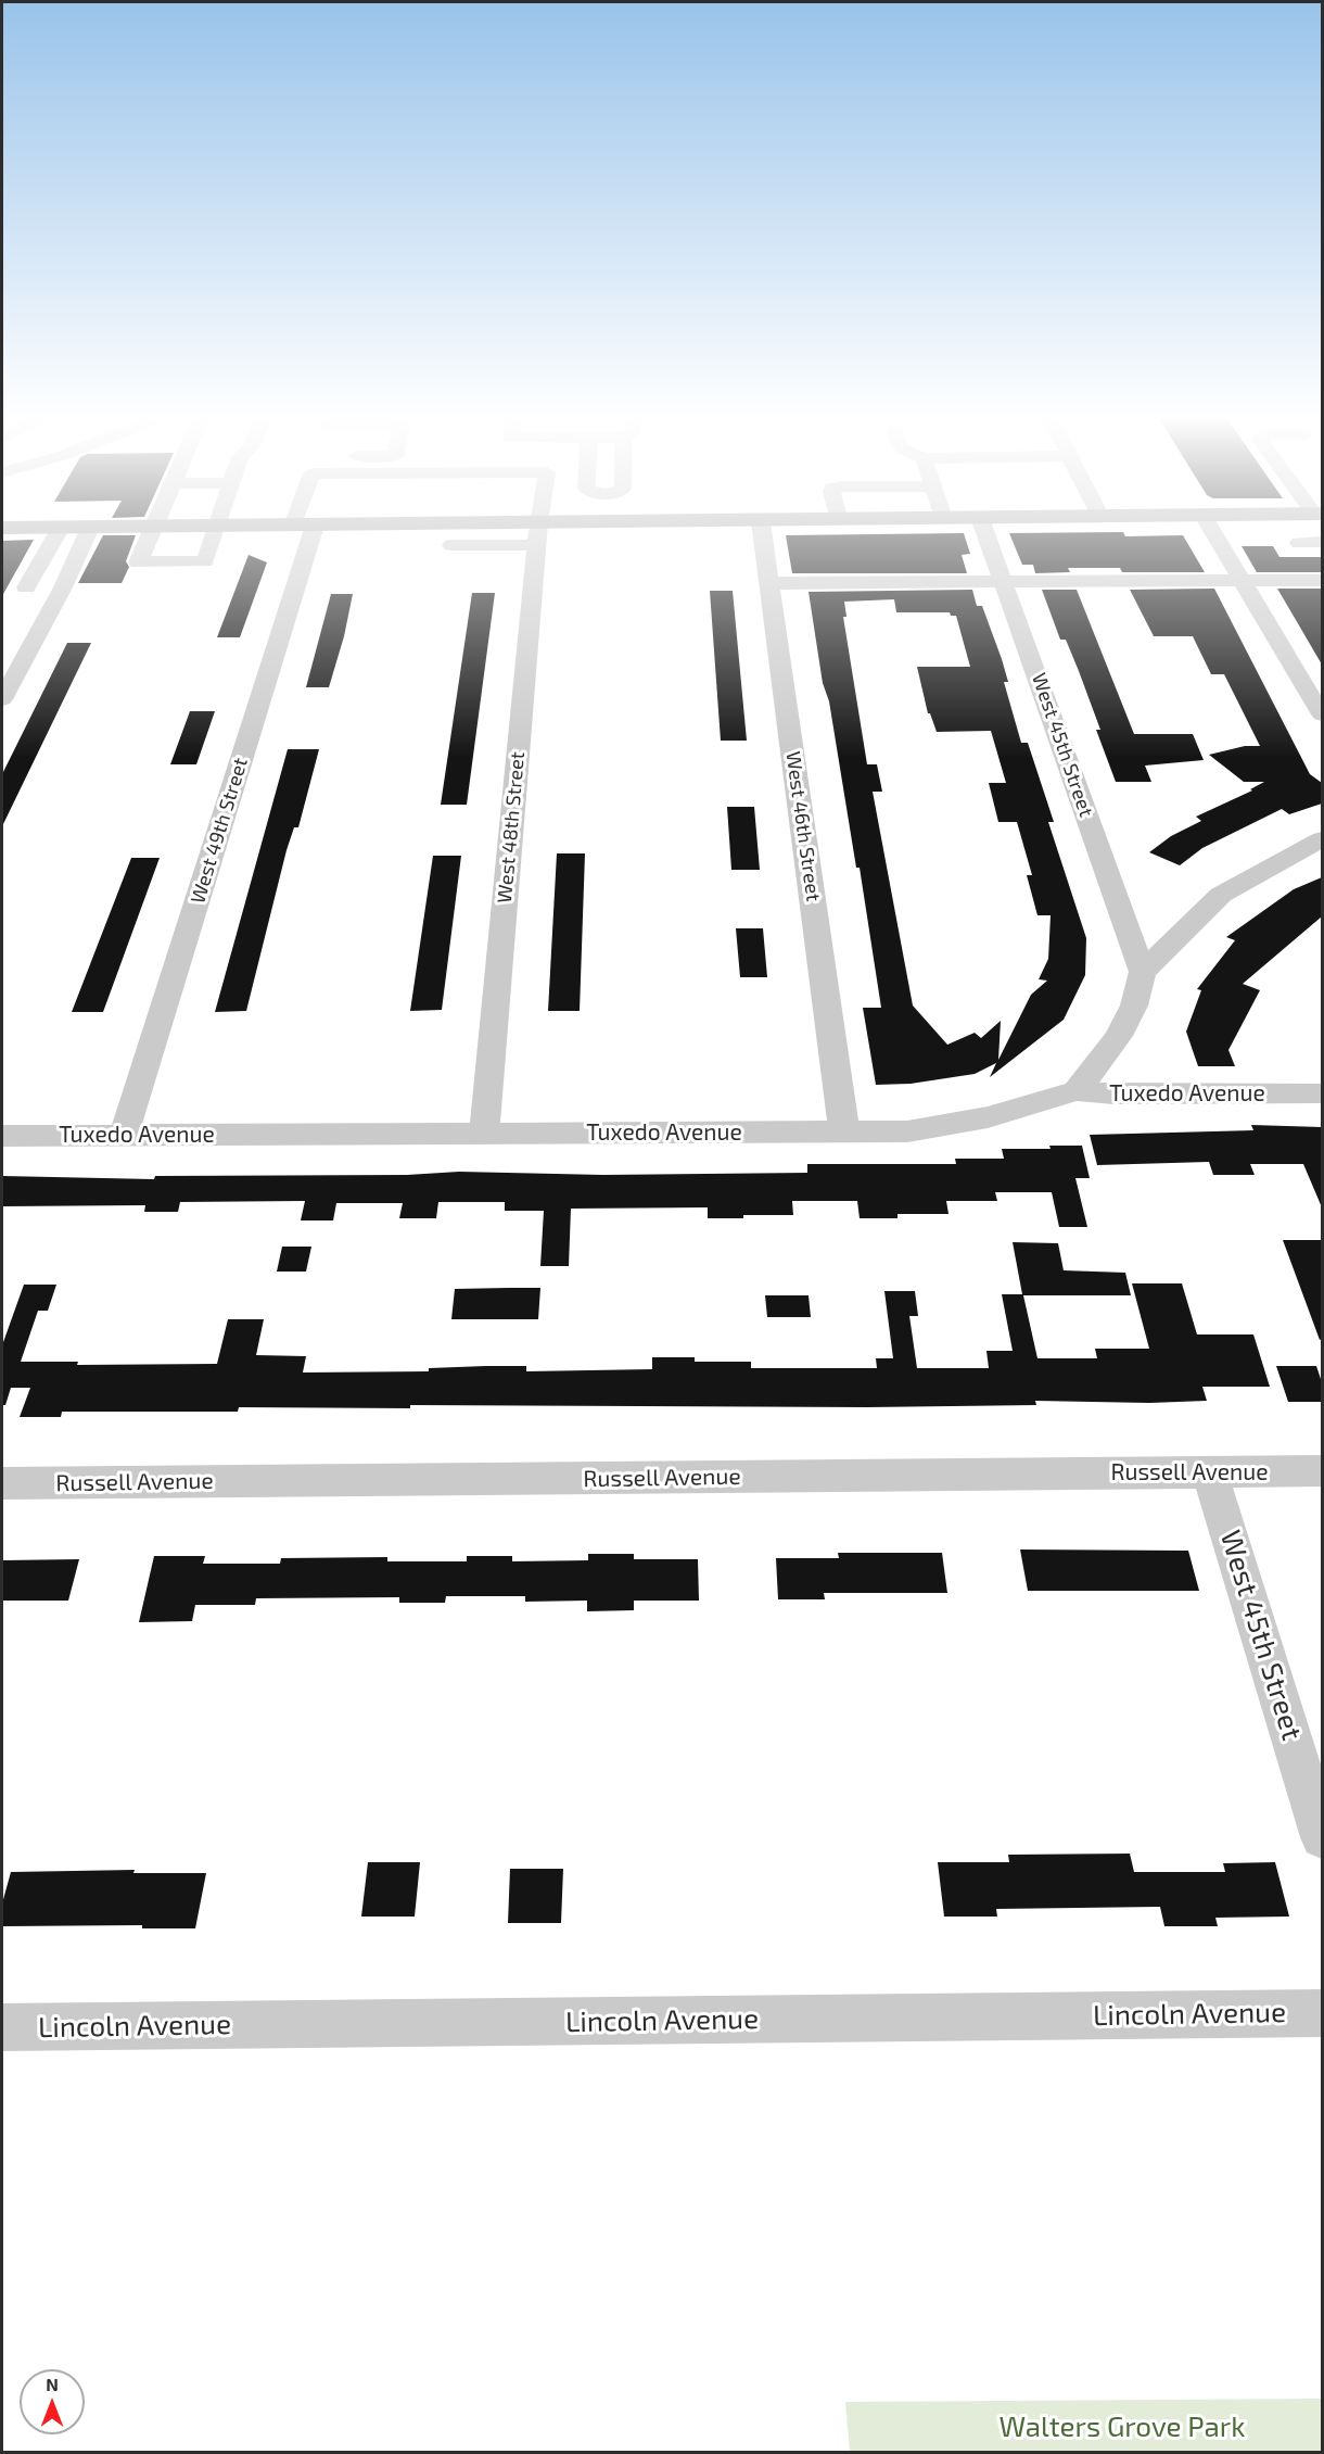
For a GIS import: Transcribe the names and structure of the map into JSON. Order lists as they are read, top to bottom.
{
  "streets": {
    "street": [
      "West 45th Street",
      "West 46th Street",
      "West 48th Street",
      "West 49th Street",
      "Tuxedo Avenue",
      "Russell Avenue",
      "Lincoln Avenue"
    ]
  },
  "crossings": [
    ["West 45th Street", "Russell Avenue"],
    ["West 46th Street", "Tuxedo Avenue"],
    ["West 48th Street", "Tuxedo Avenue"],
    ["West 49th Street", "Tuxedo Avenue"]
  ],
  "parks": ["Walters Grove Park"],
  "north": "top"
}
